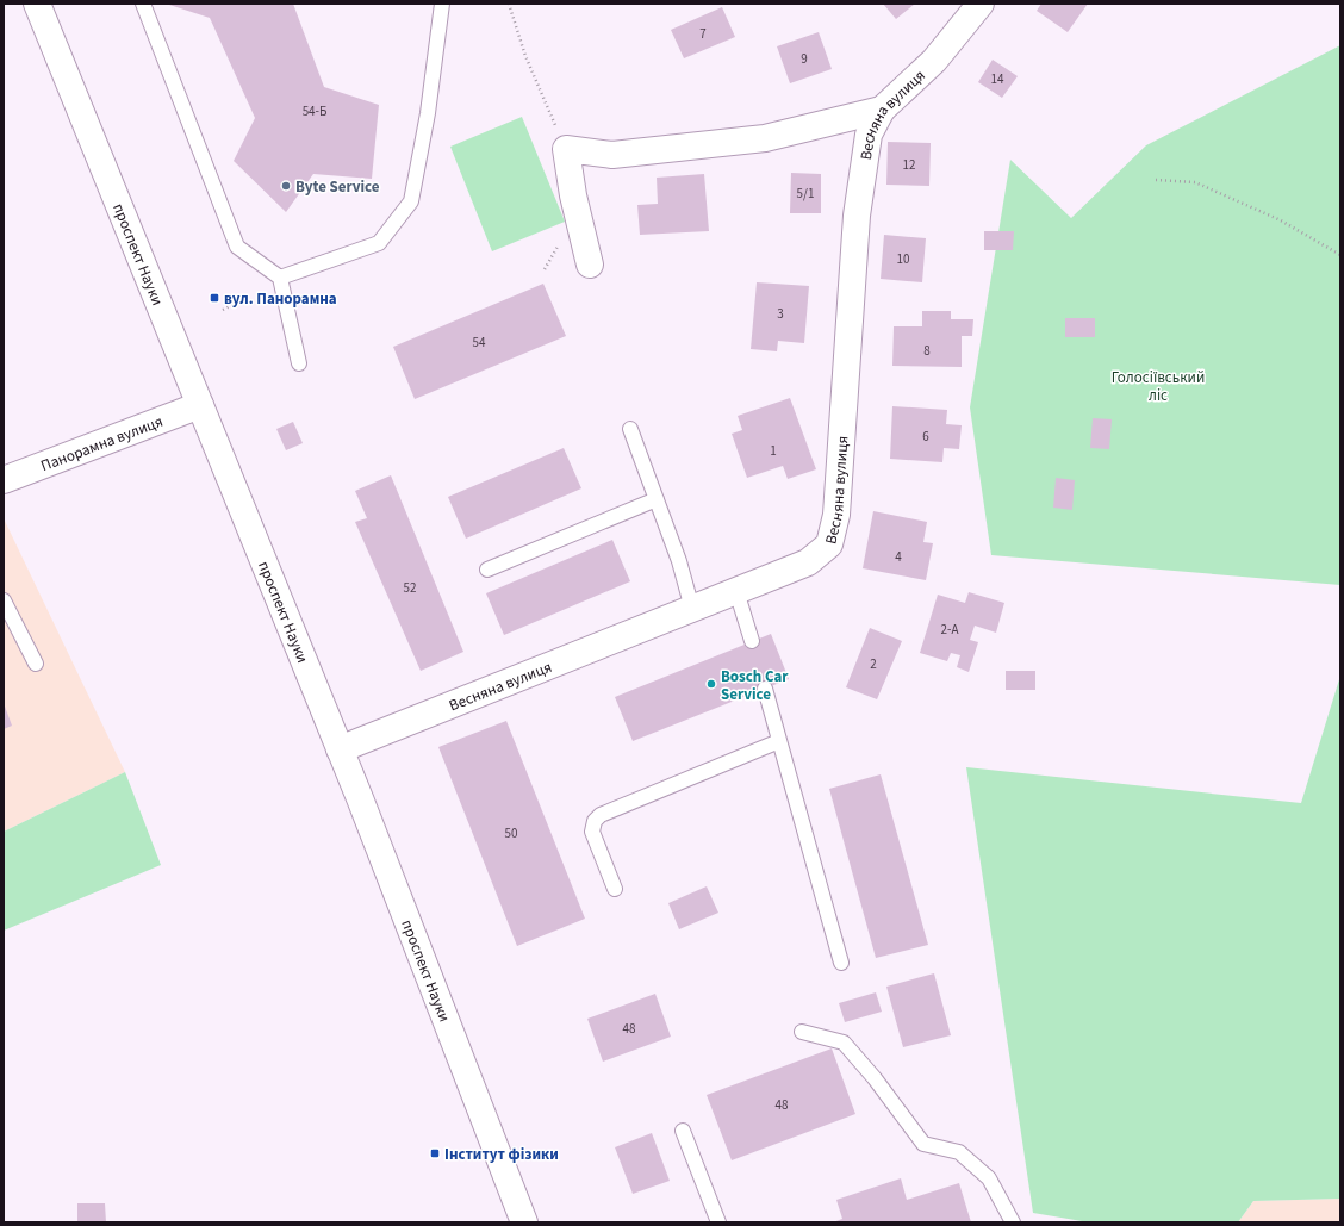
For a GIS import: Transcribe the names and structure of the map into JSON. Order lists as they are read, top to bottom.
{
  "streets": {
    "street": ["Весняна вулиця", "проспект Науки", "Панорамна вулиця"]
  },
  "crossings": [
    ["Весняна вулиця", "проспект Науки"],
    ["проспект Науки", "Панорамна вулиця"]
  ],
  "parks": ["Голосіївський ліс"],
  "places": {
    "other": ["Byte Service", "Bosch Car Service"],
    "transit": ["вул. Панорамна", "Інститут фізики"]
  },
  "house_numbers": [
    "7",
    "9",
    "14",
    "54-Б",
    "12",
    "5/1",
    "10",
    "3",
    "54",
    "8",
    "6",
    "1",
    "4",
    "52",
    "2-А",
    "2",
    "50",
    "48",
    "48"
  ]
}
